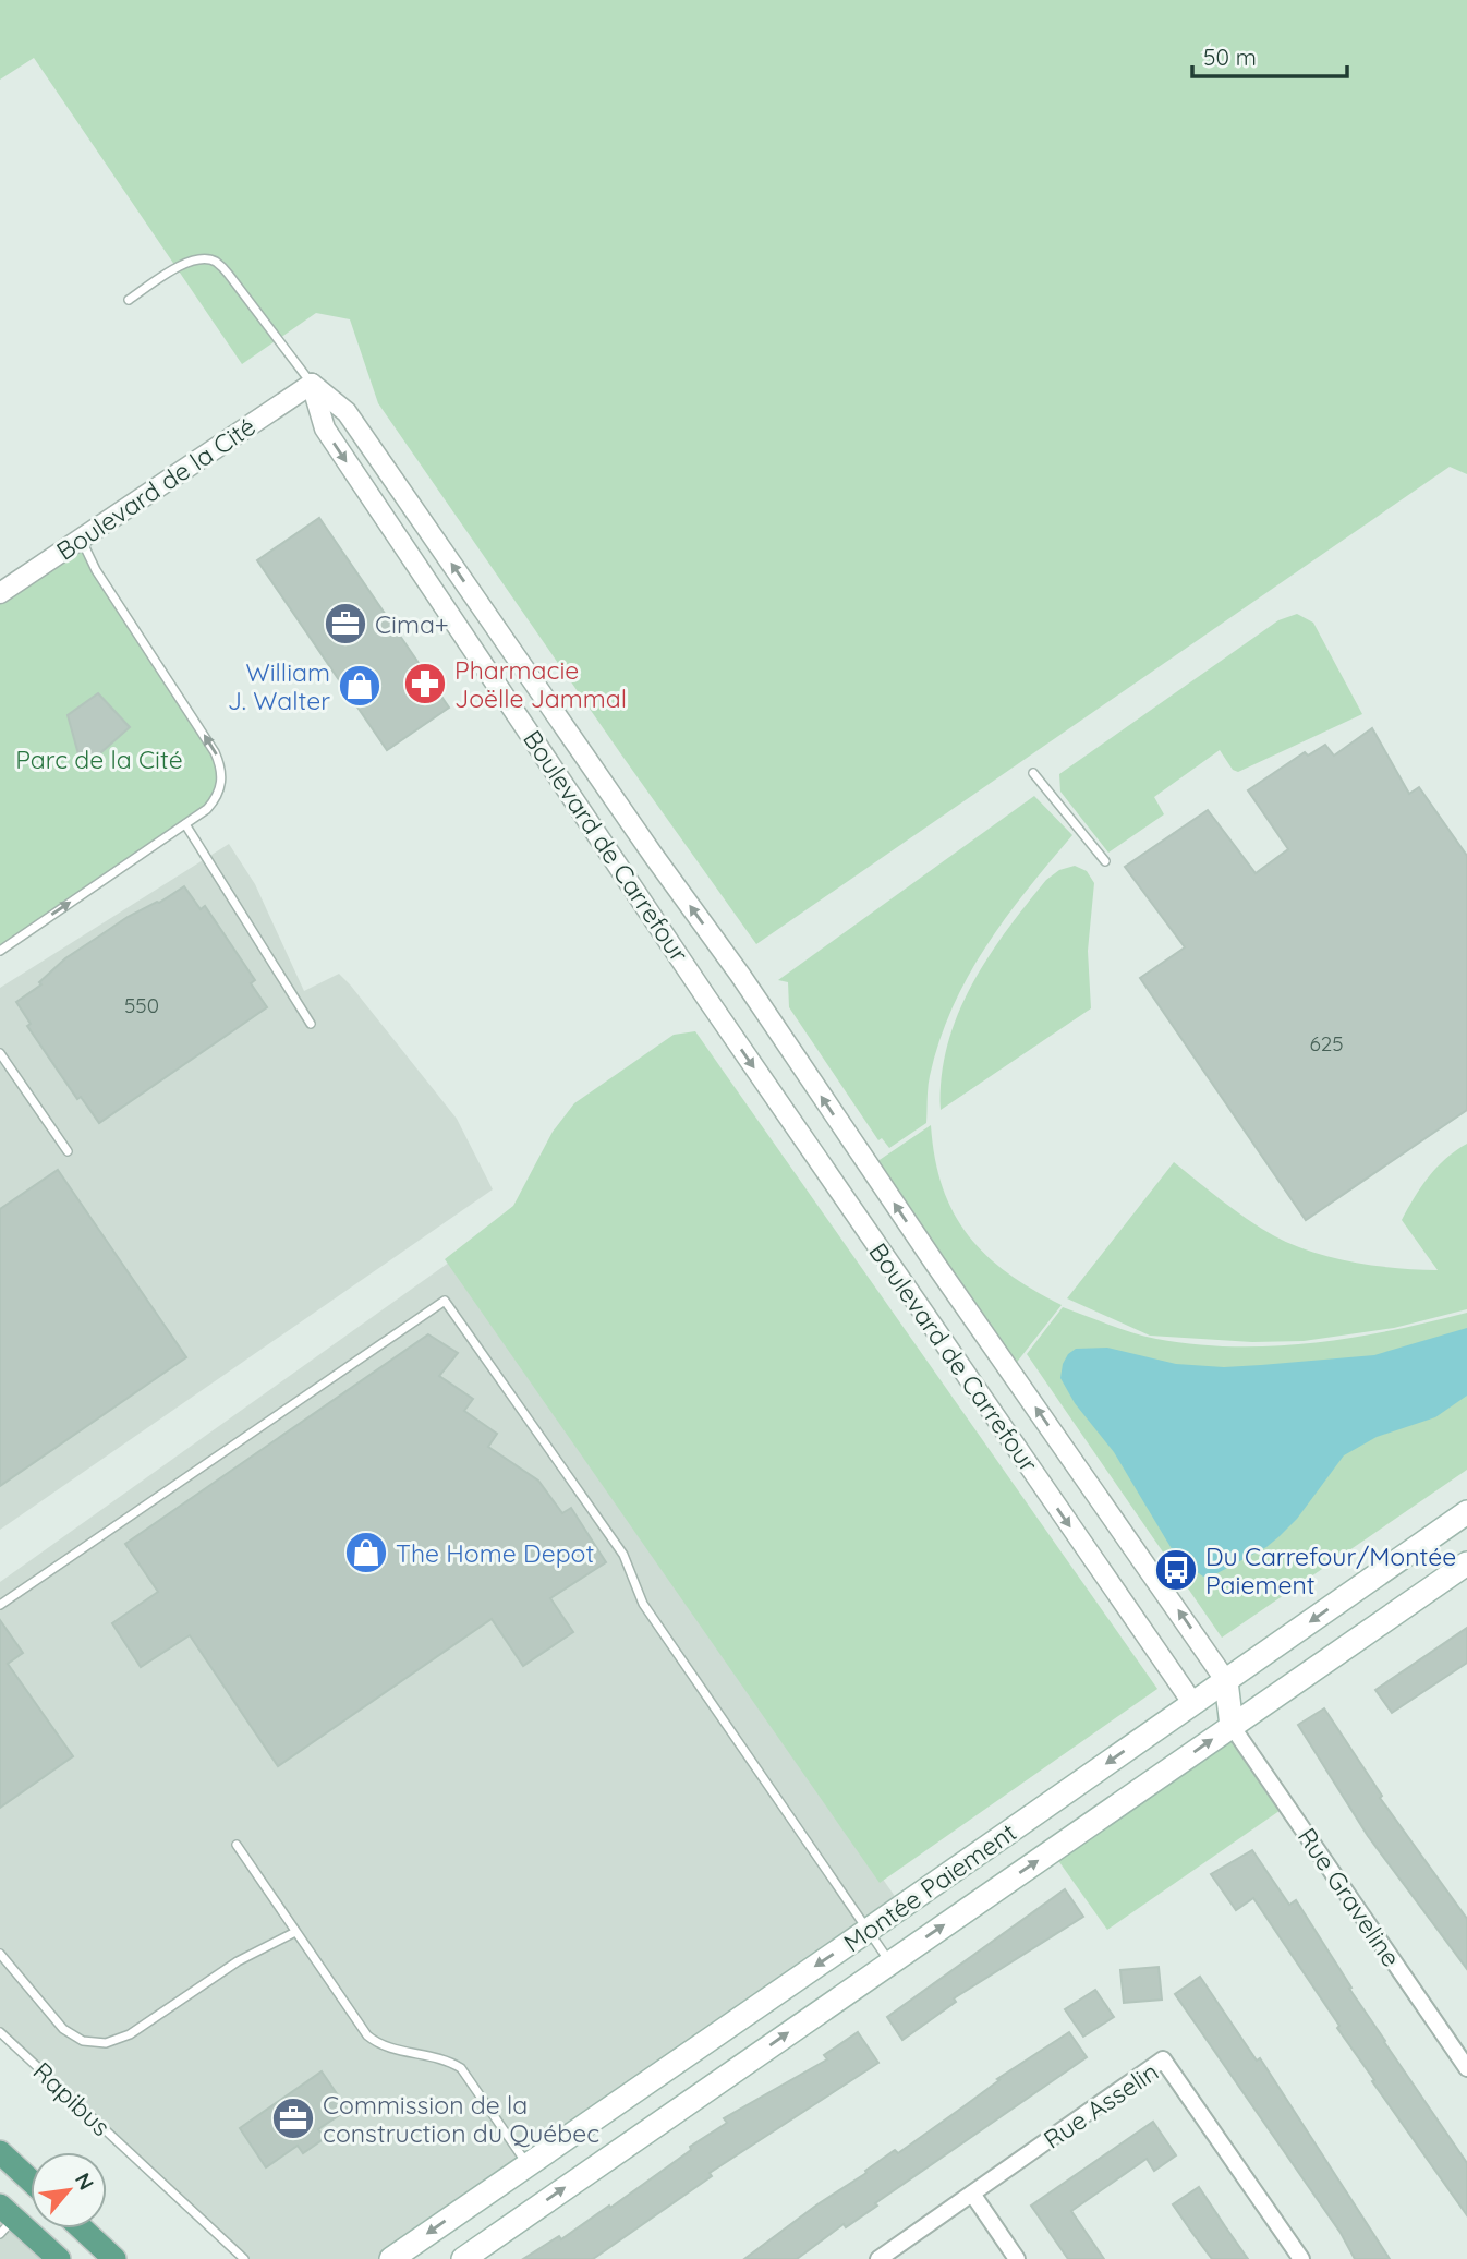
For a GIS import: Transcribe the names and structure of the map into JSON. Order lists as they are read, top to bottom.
{
  "streets": {
    "main road": ["Montée Paiement"],
    "street": [
      "Boulevard de la Cité",
      "Boulevard de Carrefour",
      "Rue Graveline",
      "Rue Asselin"
    ],
    "lane": ["Rapibus"]
  },
  "crossings": [
    ["Boulevard de la Cité", "Boulevard de Carrefour"],
    ["Boulevard de Carrefour", "Montée Paiement"],
    ["Montée Paiement", "Rue Graveline"]
  ],
  "parks": ["Parc de la Cité"],
  "places": {
    "office": ["Cima+", "Commission de la construction du Québec"],
    "pharmacy": ["Pharmacie Joëlle Jammal"],
    "shop": ["William J. Walter", "The Home Depot"],
    "bus stop": ["Du Carrefour/Montée Paiement"]
  },
  "house_numbers": ["550", "625"],
  "scale_bar": "50 m",
  "north": "top right"
}
